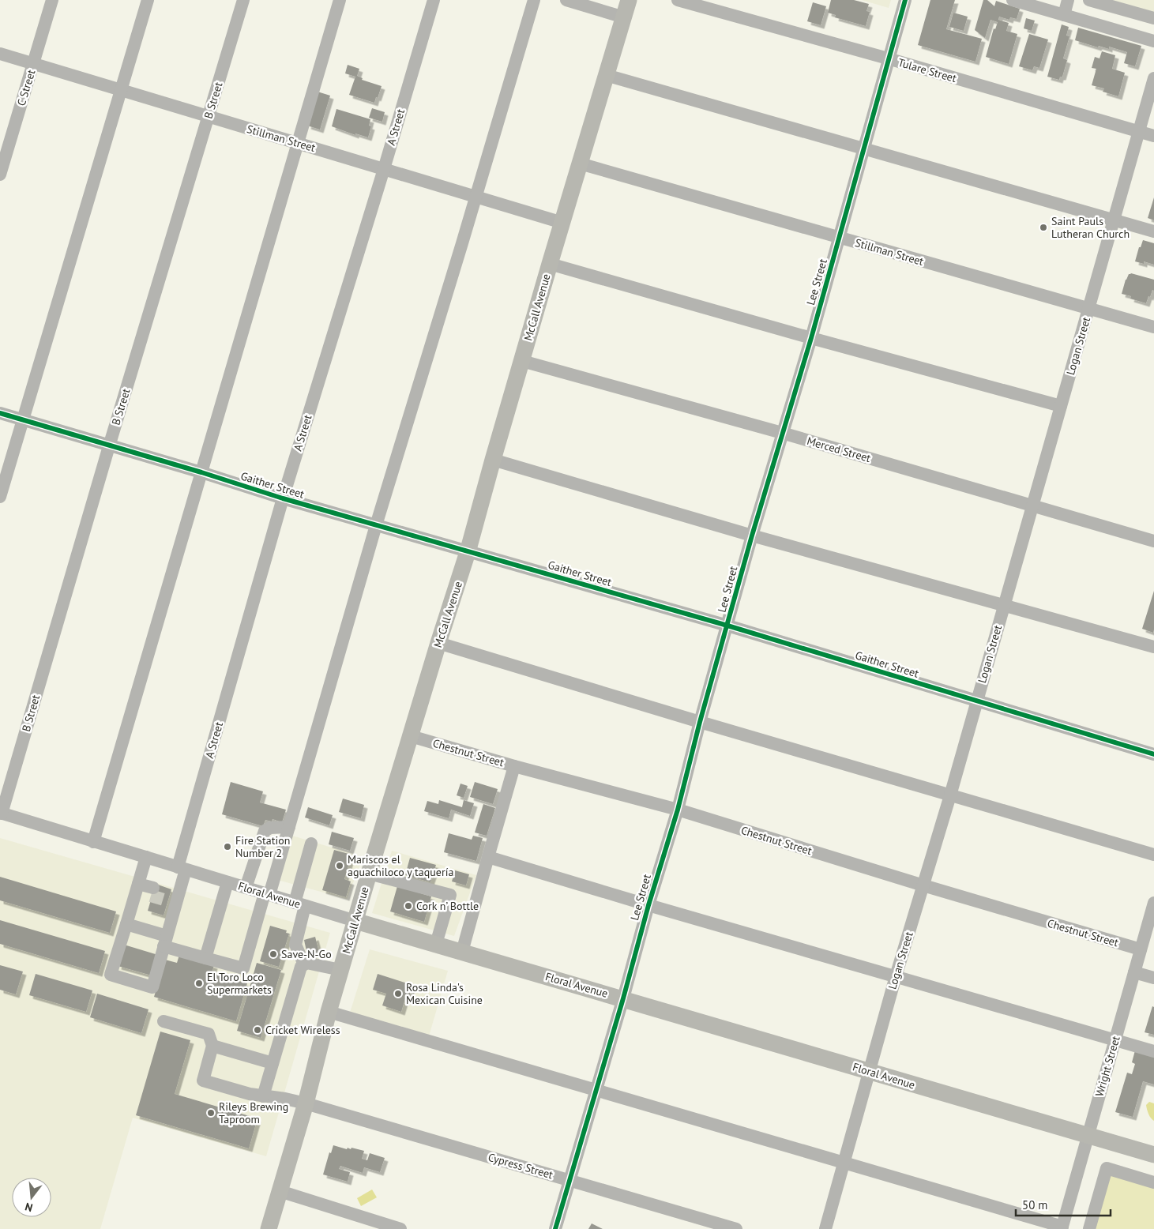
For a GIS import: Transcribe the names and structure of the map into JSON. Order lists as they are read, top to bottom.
{
  "streets": {
    "main road": ["McCall Avenue", "Floral Avenue"],
    "street": [
      "Tulare Street",
      "C Street",
      "B Street",
      "A Street",
      "Stillman Street",
      "Lee Street",
      "Logan Street",
      "Merced Street",
      "Gaither Street",
      "Chestnut Street",
      "Wright Street",
      "Cypress Street"
    ]
  },
  "crossings": [
    ["Tulare Street", "Lee Street"],
    ["Tulare Street", "Logan Street"],
    ["C Street", "Stillman Street"],
    ["B Street", "Stillman Street"],
    ["B Street", "Gaither Street"],
    ["B Street", "Floral Avenue"],
    ["A Street", "Stillman Street"],
    ["A Street", "Gaither Street"],
    ["A Street", "Floral Avenue"],
    ["Stillman Street", "Lee Street"],
    ["Stillman Street", "McCall Avenue"],
    ["Stillman Street", "Logan Street"],
    ["Lee Street", "Merced Street"],
    ["Lee Street", "Gaither Street"],
    ["Lee Street", "Chestnut Street"],
    ["Lee Street", "Floral Avenue"],
    ["Lee Street", "Cypress Street"],
    ["McCall Avenue", "Merced Street"],
    ["McCall Avenue", "Gaither Street"],
    ["McCall Avenue", "Chestnut Street"],
    ["McCall Avenue", "Floral Avenue"],
    ["McCall Avenue", "Cypress Street"],
    ["Logan Street", "Merced Street"],
    ["Logan Street", "Gaither Street"],
    ["Logan Street", "Chestnut Street"],
    ["Logan Street", "Floral Avenue"],
    ["Chestnut Street", "Wright Street"],
    ["Floral Avenue", "Wright Street"]
  ],
  "places": [
    "Saint Pauls Lutheran Church",
    "Fire Station Number 2",
    "Mariscos el aguachiloco y taquería",
    "Cork n’ Bottle",
    "Save-N-Go",
    "El Toro Loco Supermarkets",
    "Rosa Linda's Mexican Cuisine",
    "Cricket Wireless",
    "Rileys Brewing Taproom"
  ],
  "scale_bar": "50 m",
  "north": "bottom"
}
